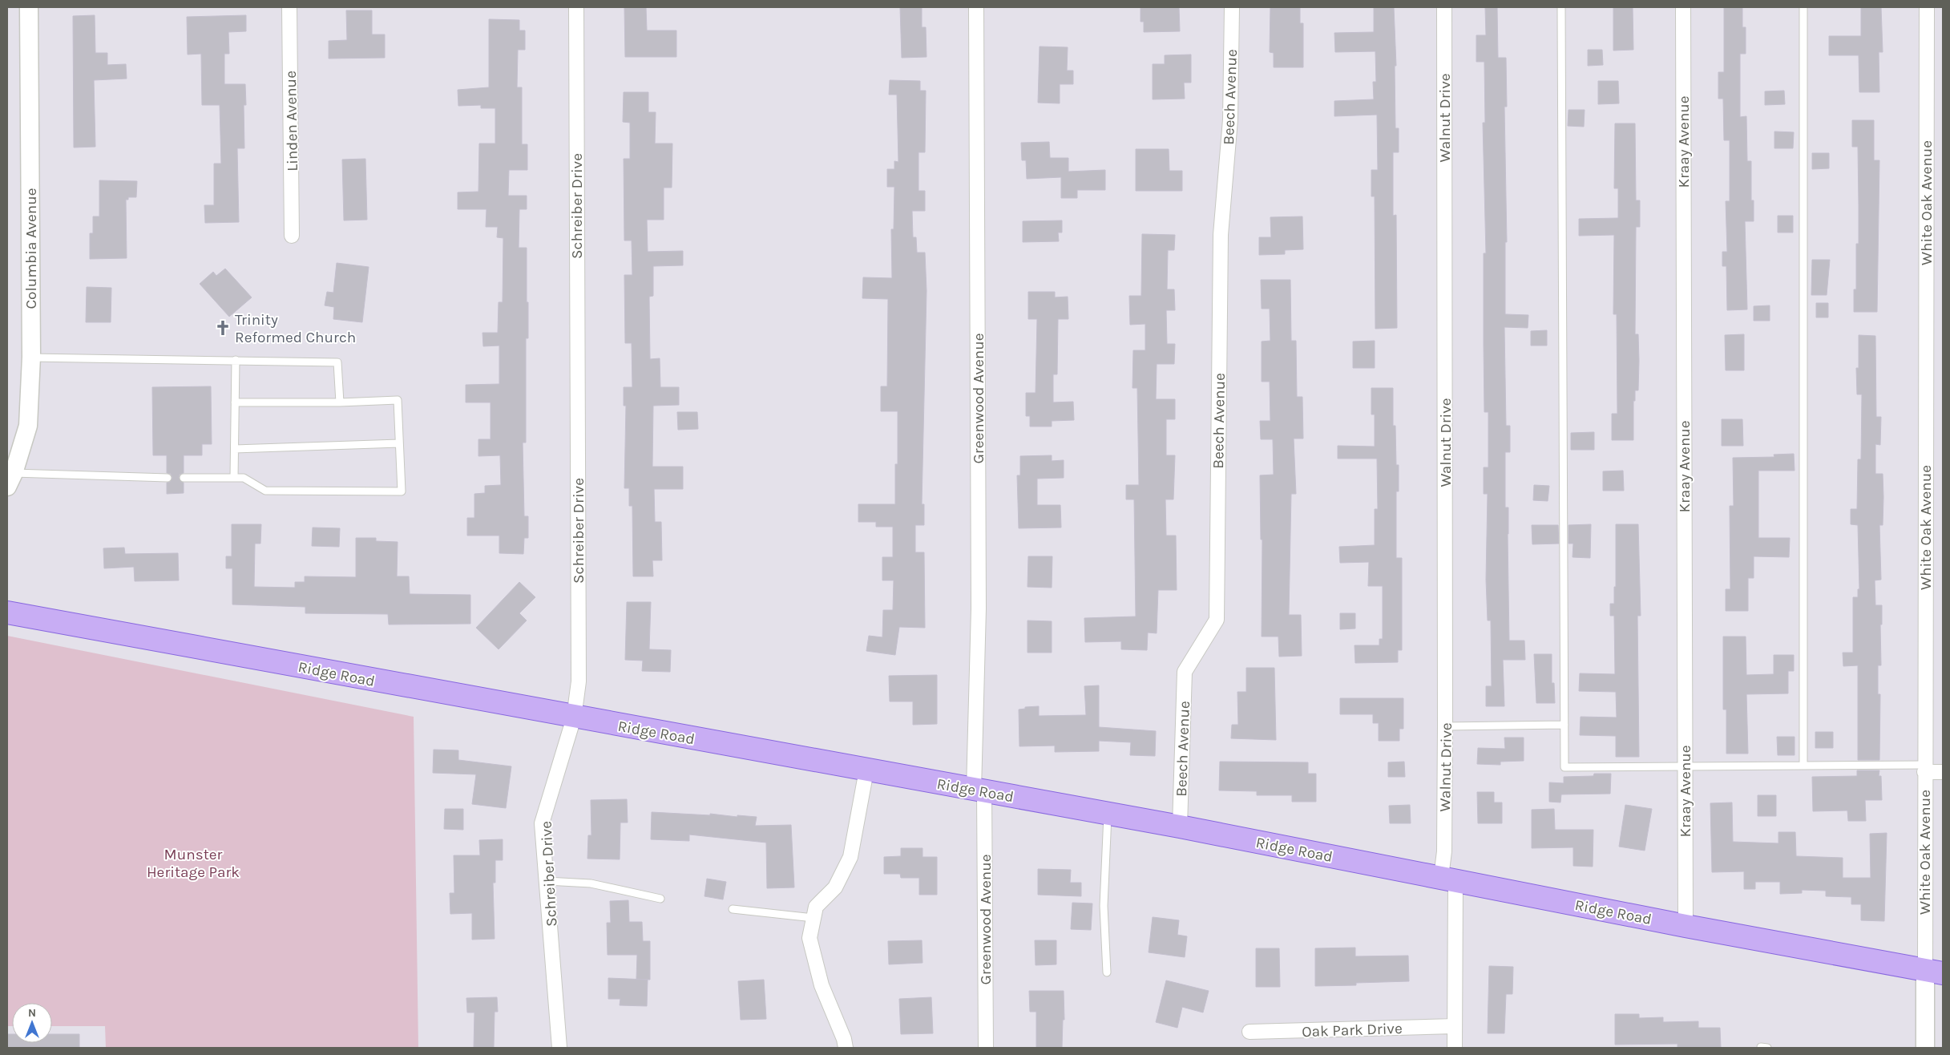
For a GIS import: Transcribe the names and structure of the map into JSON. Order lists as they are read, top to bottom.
{
  "streets": {
    "main road": ["Ridge Road"],
    "street": [
      "Beech Avenue",
      "Walnut Drive",
      "Linden Avenue",
      "Kraay Avenue",
      "White Oak Avenue",
      "Schreiber Drive",
      "Columbia Avenue",
      "Greenwood Avenue",
      "Oak Park Drive"
    ]
  },
  "crossings": [
    ["Beech Avenue", "Ridge Road"],
    ["Walnut Drive", "Ridge Road"],
    ["Walnut Drive", "Oak Park Drive"],
    ["Kraay Avenue", "Ridge Road"],
    ["White Oak Avenue", "Ridge Road"],
    ["Schreiber Drive", "Ridge Road"],
    ["Greenwood Avenue", "Ridge Road"]
  ],
  "parks": ["Munster Heritage Park"],
  "places": {
    "church": ["Trinity Reformed Church"]
  },
  "north": "top"
}
